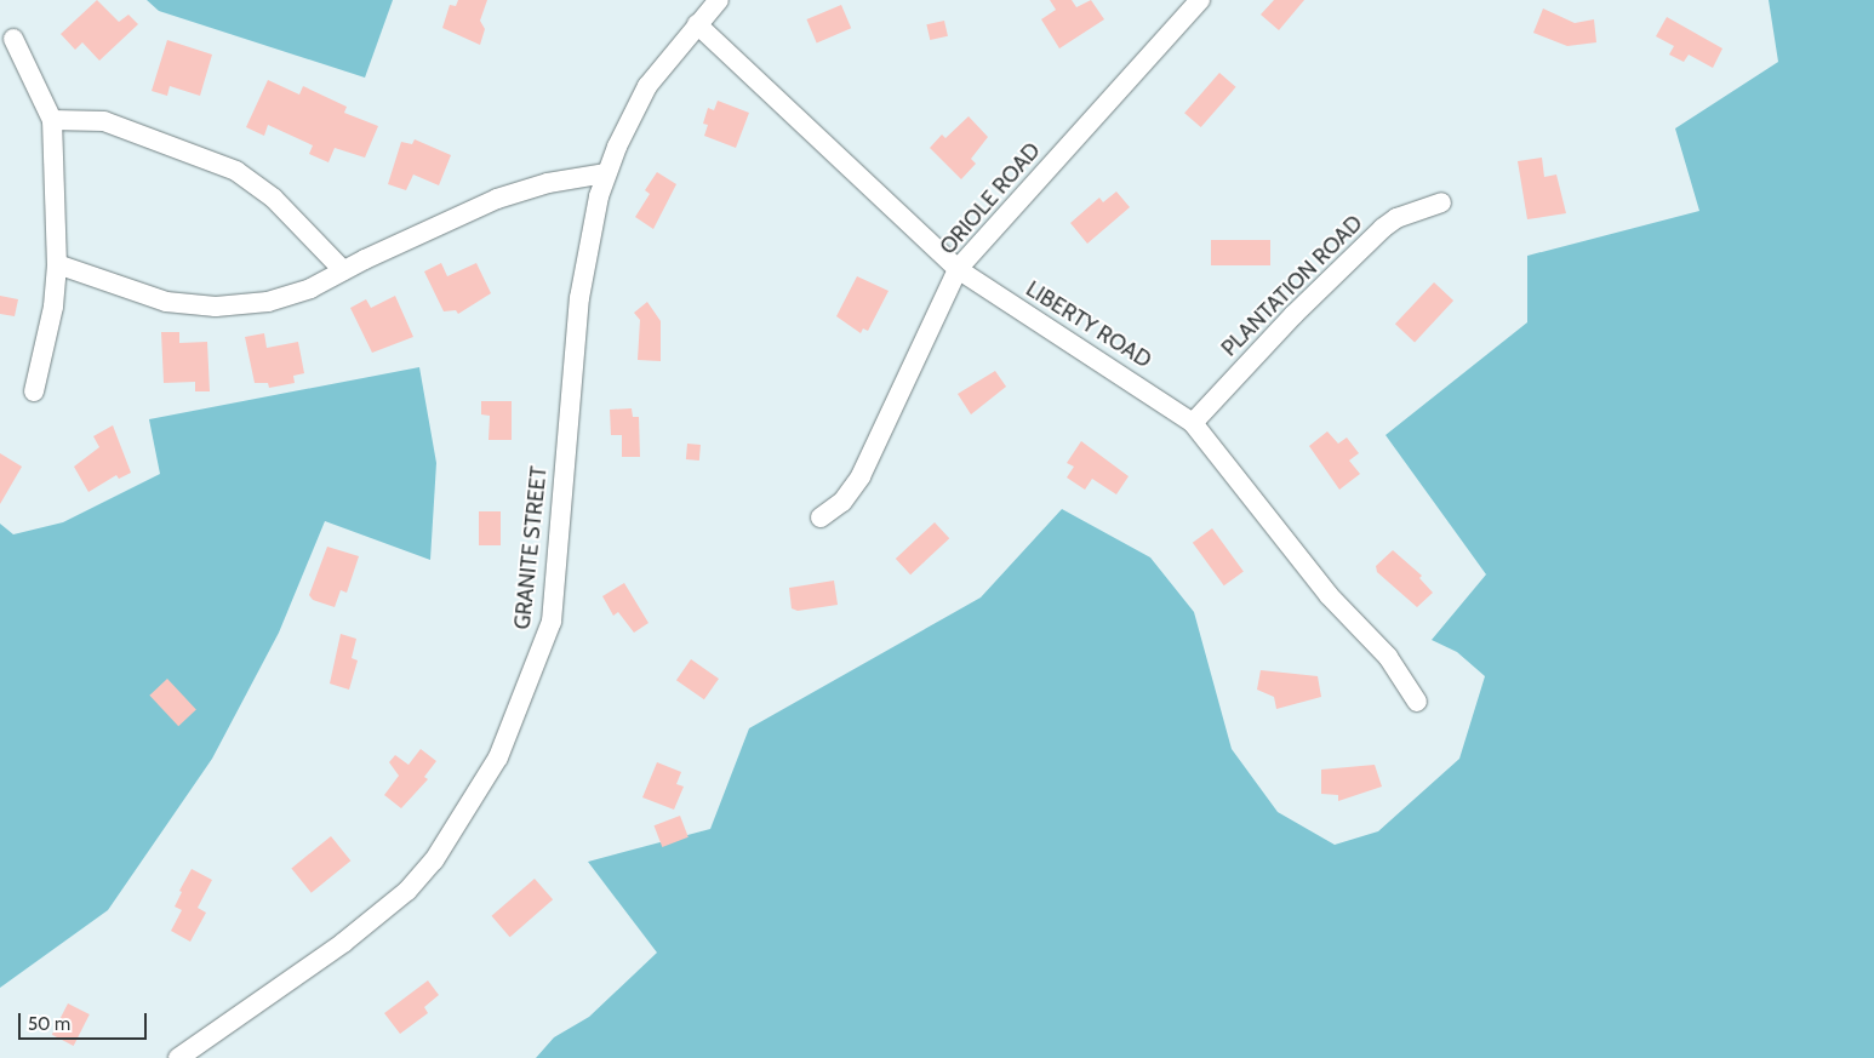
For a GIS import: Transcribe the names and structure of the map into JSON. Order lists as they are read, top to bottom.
{
  "streets": {
    "street": [
      "ORIOLE ROAD",
      "PLANTATION ROAD",
      "LIBERTY ROAD",
      "GRANITE STREET"
    ]
  },
  "crossings": [
    ["ORIOLE ROAD", "LIBERTY ROAD"],
    ["PLANTATION ROAD", "LIBERTY ROAD"],
    ["LIBERTY ROAD", "GRANITE STREET"]
  ],
  "scale_bar": "50 m"
}
